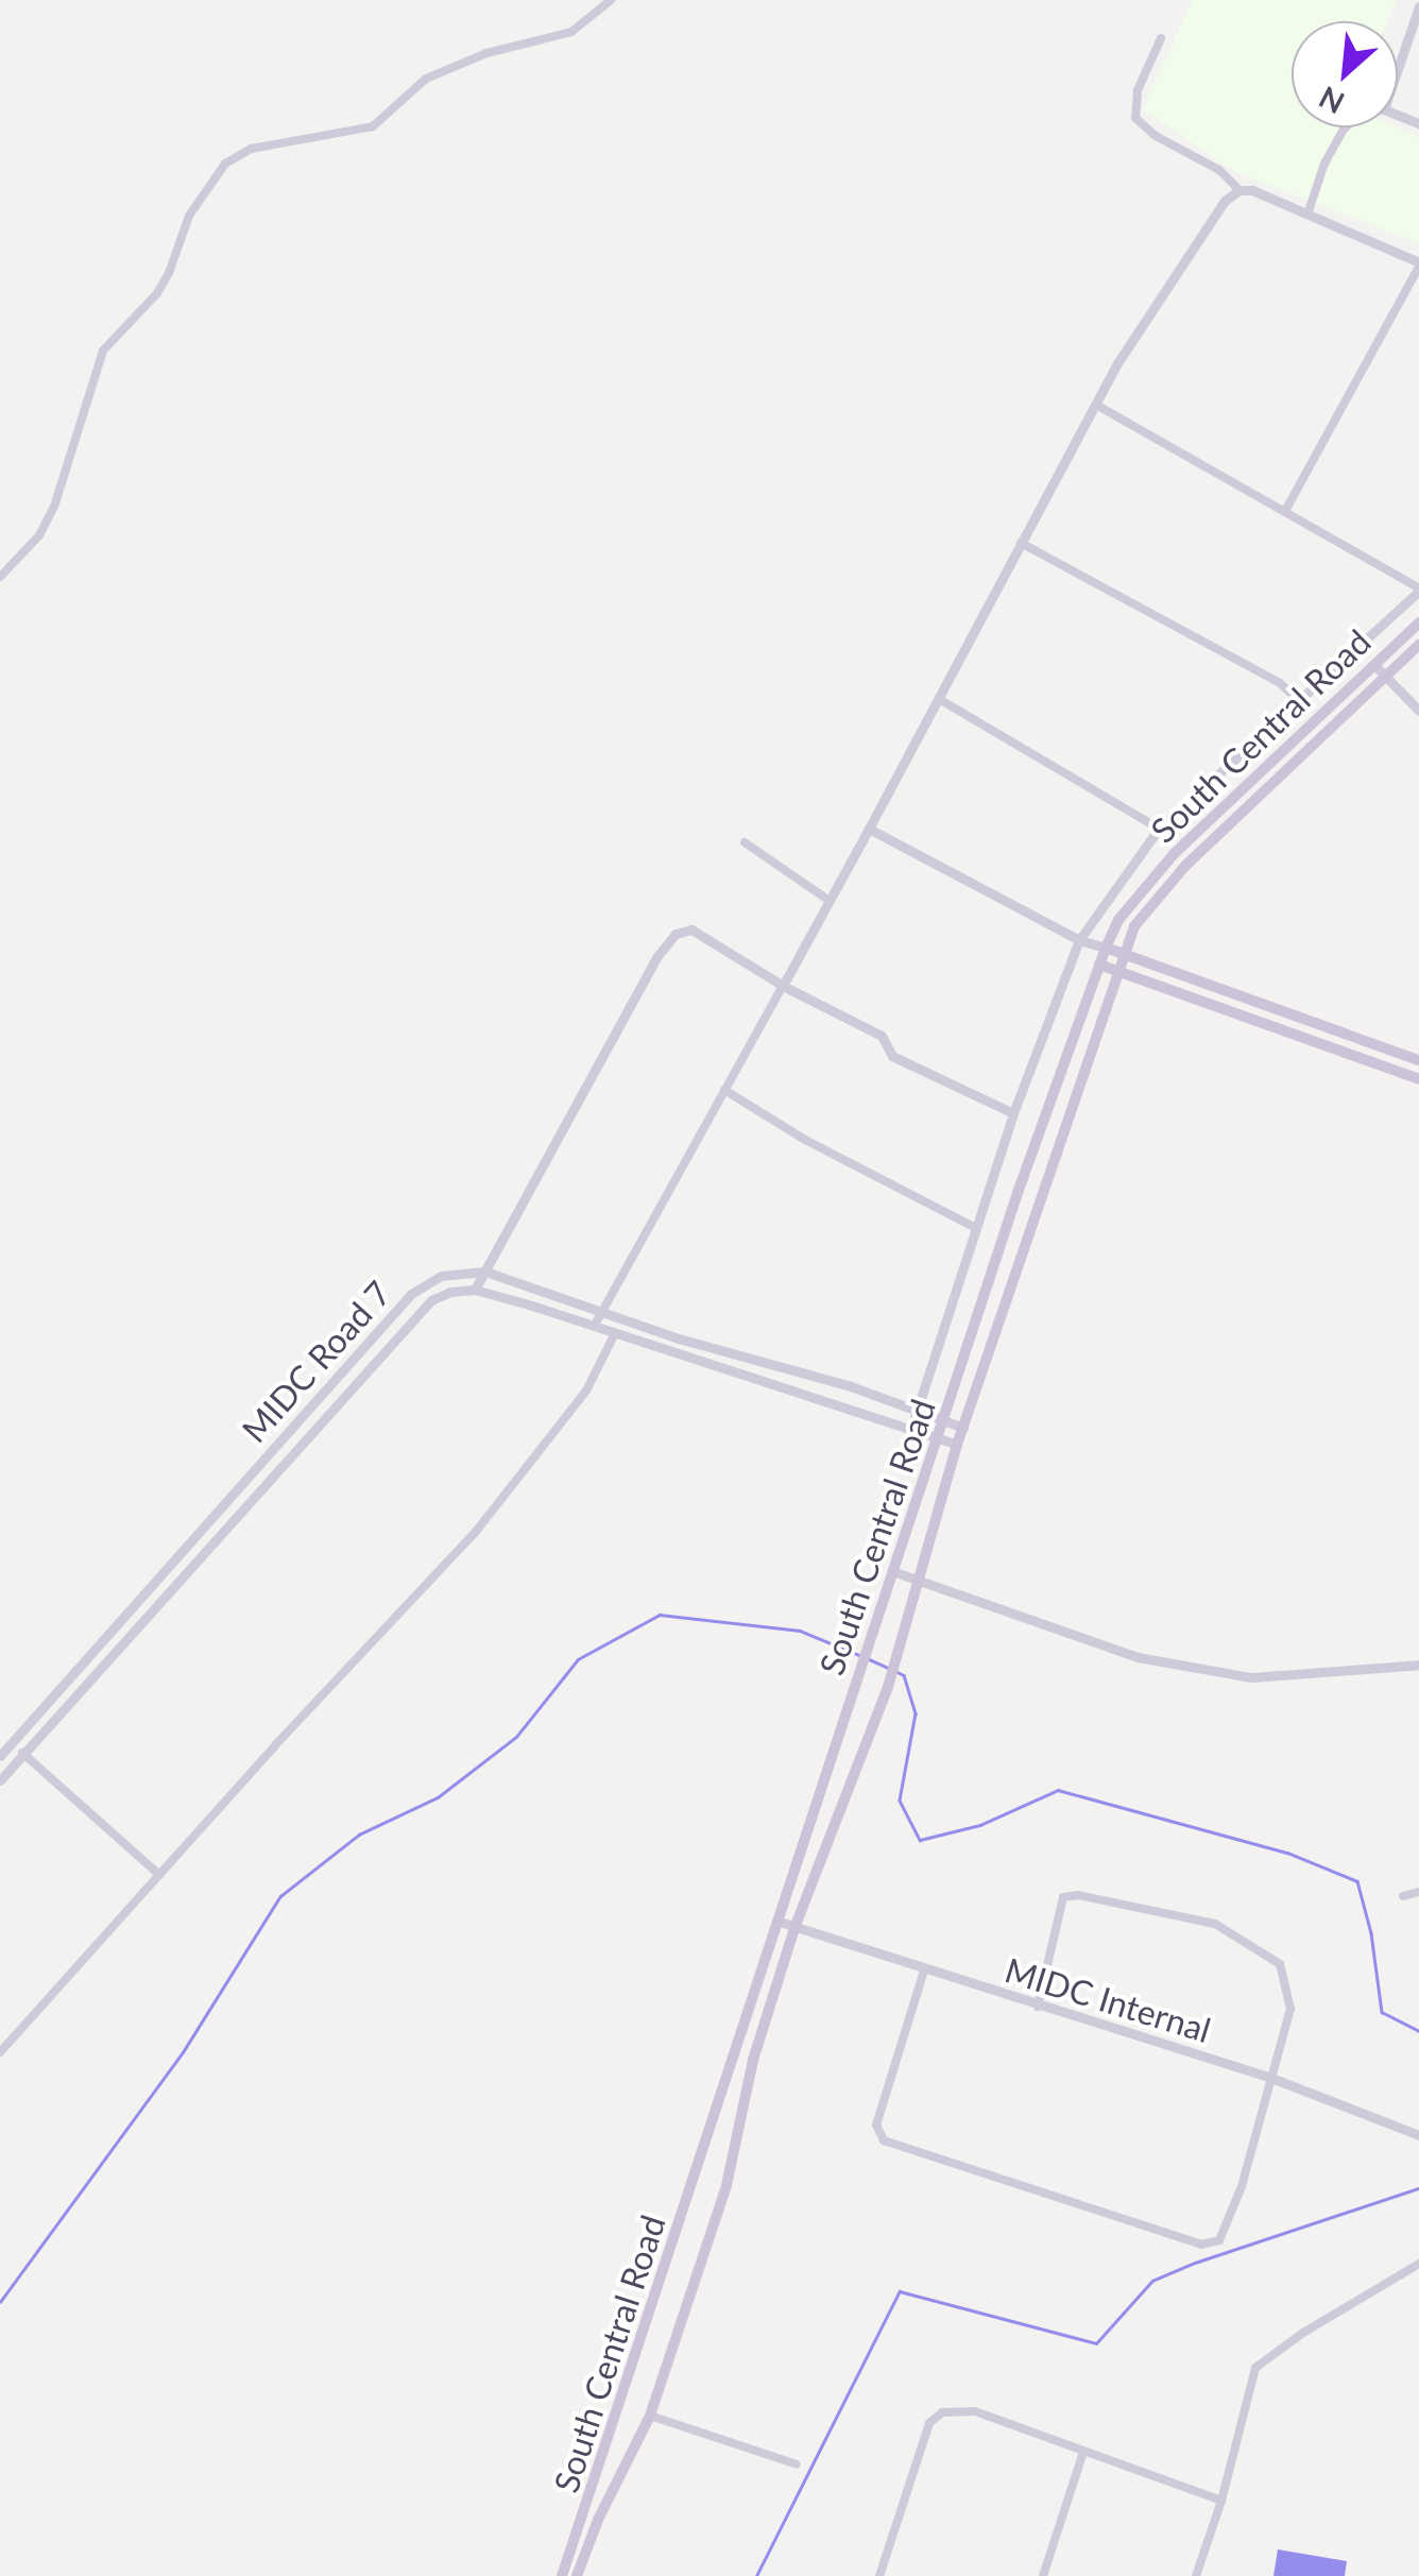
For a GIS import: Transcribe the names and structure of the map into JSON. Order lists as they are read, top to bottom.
{
  "streets": {
    "main road": ["South Central Road"],
    "street": ["MIDC Road 7", "MIDC Internal"]
  },
  "crossings": [
    ["South Central Road", "MIDC Road 7"],
    ["South Central Road", "MIDC Internal"]
  ],
  "north": "bottom left"
}
